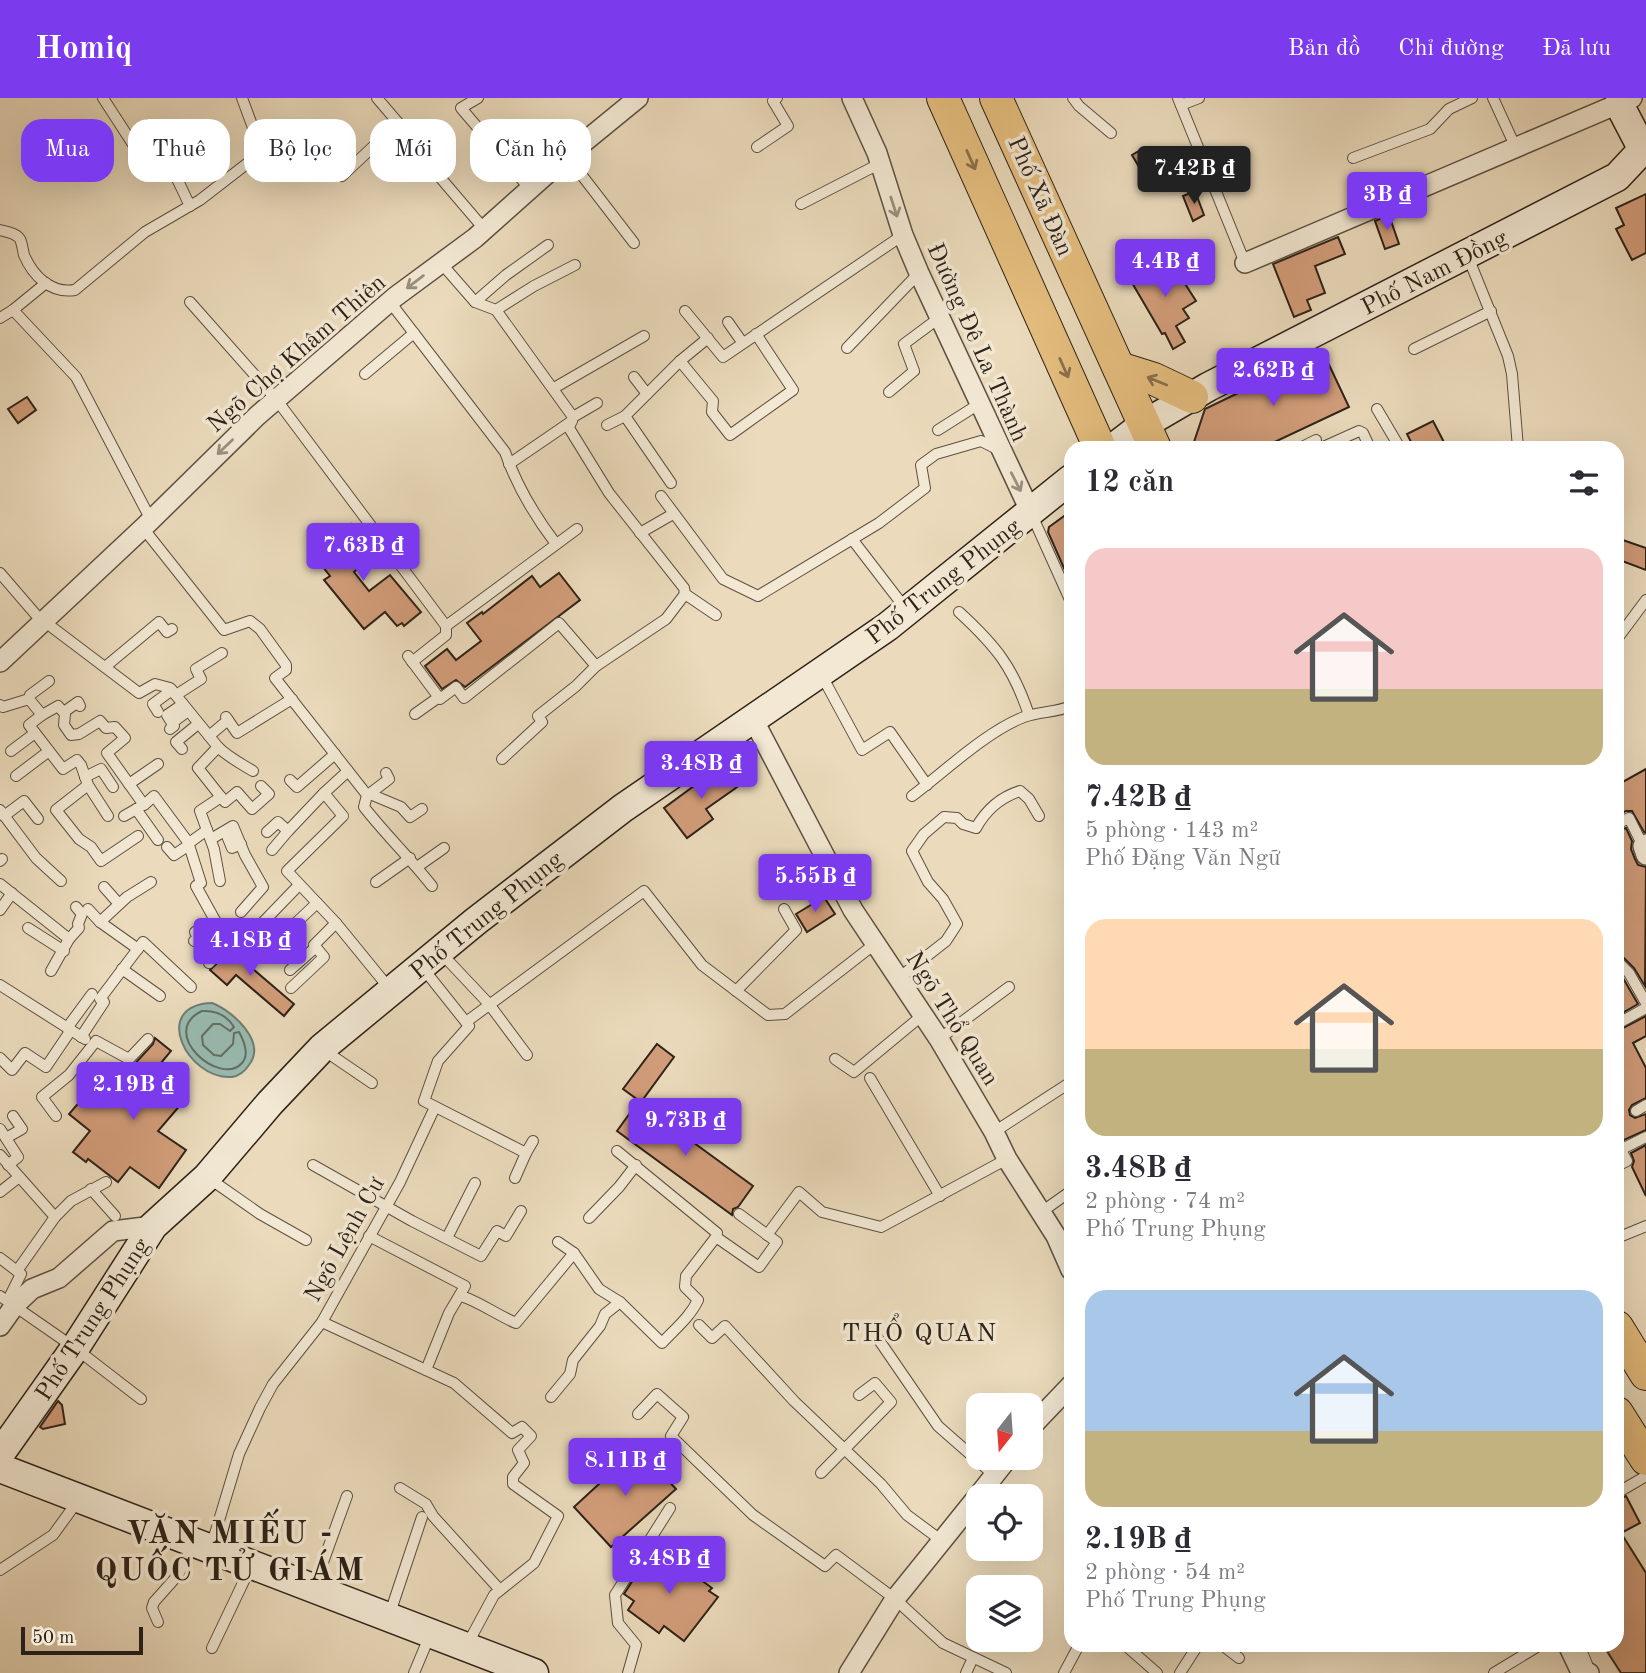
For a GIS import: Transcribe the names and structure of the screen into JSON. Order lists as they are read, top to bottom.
{
  "streets": {
    "main road": ["Phố Xã Đàn"],
    "street": [
      "Phố Nam Đồng",
      "Đường Đê La Thành",
      "Ngõ Chợ Khâm Thiên",
      "Phố Trung Phụng",
      "Ngõ Thổ Quan"
    ],
    "lane": ["Ngõ Lệnh Cư"]
  },
  "crossings": [
    ["Phố Xã Đàn", "Phố Nam Đồng"],
    ["Đường Đê La Thành", "Phố Trung Phụng"],
    ["Phố Trung Phụng", "Ngõ Thổ Quan"]
  ],
  "districts": ["THỔ QUAN", "VĂN MIẾU - QUỐC TỬ GIÁM"],
  "scale_bar": "50 m",
  "north": "bottom",
  "page": {
    "header": "Homiq",
    "nav": ["Bản đồ", "Chỉ đường", "Đã lưu"],
    "chip": [
      "Mua",
      "Thuê",
      "Bộ lọc",
      "Mới",
      "Căn hộ"
    ],
    "price": [
      "7.42B ₫",
      "3B ₫",
      "4.4B ₫",
      "2.62B ₫",
      "7.63B ₫",
      "3.48B ₫",
      "5.55B ₫",
      "4.18B ₫",
      "2.19B ₫",
      "9.73B ₫",
      "8.11B ₫",
      "3.48B ₫"
    ],
    "heading": "12 căn",
    "list": [
      {
        "name": "7.42B ₫",
        "note": "5 phòng · 143 m² · Phố Đặng Văn Ngữ"
      },
      {
        "name": "3.48B ₫",
        "note": "2 phòng · 74 m² · Phố Trung Phụng"
      },
      {
        "name": "2.19B ₫",
        "note": "2 phòng · 54 m² · Phố Trung Phụng"
      }
    ],
    "scale": "50 m"
  }
}
